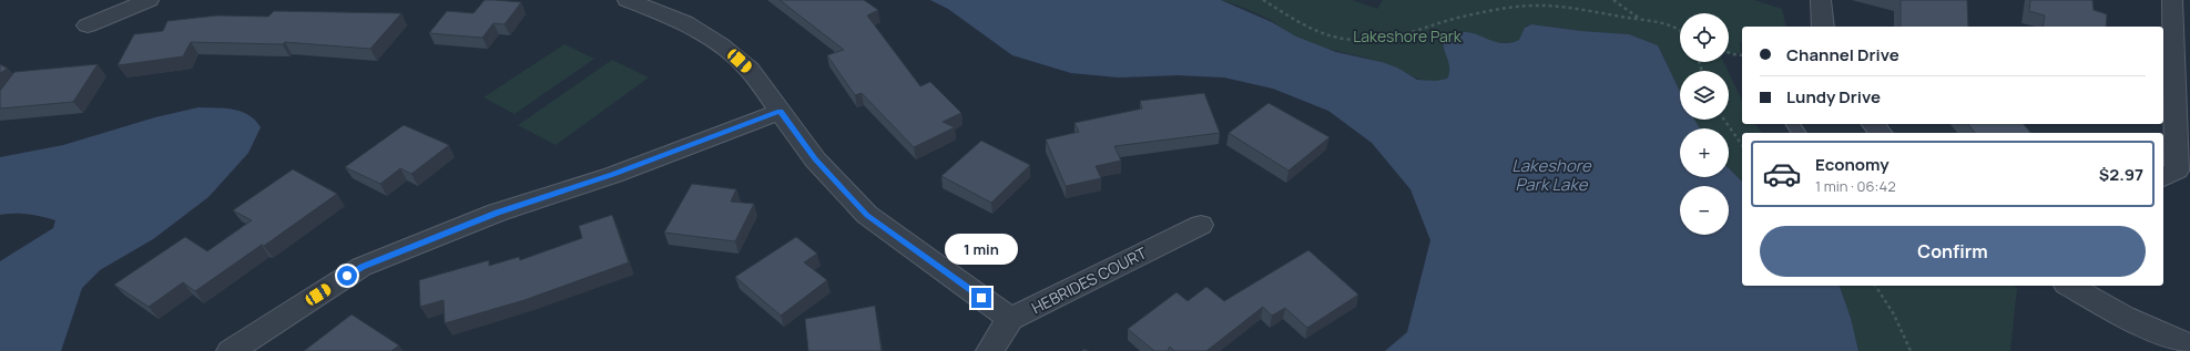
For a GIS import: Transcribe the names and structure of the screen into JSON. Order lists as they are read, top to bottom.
{
  "streets": {
    "street": ["HEBRIDES COURT"]
  },
  "water": ["Lakeshore Park Lake"],
  "parks": ["Lakeshore Park"],
  "page": {
    "map_buttons": ["+", "−"],
    "banner": ["Channel Drive", "Lundy Drive"],
    "list": [
      {
        "name": "Economy",
        "note": "1 min · 06:42",
        "value": "$2.97"
      }
    ],
    "buttons": "Confirm",
    "bubble": "1 min"
  }
}
